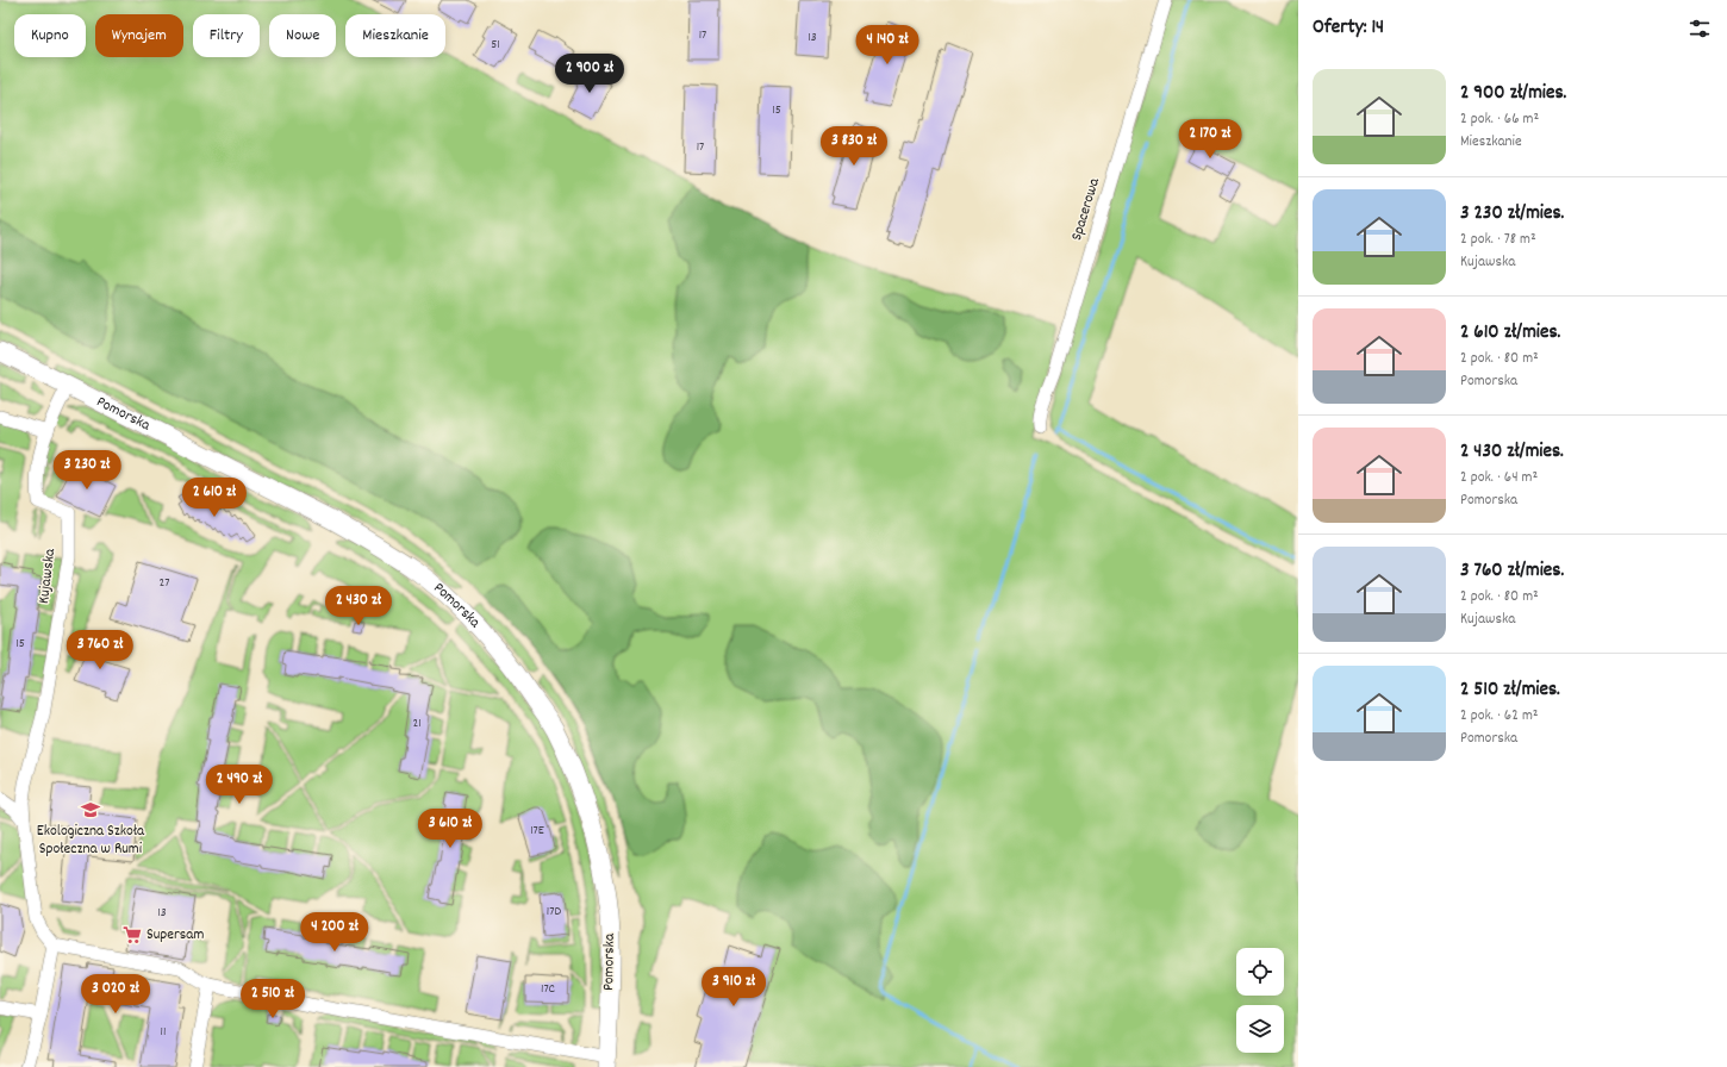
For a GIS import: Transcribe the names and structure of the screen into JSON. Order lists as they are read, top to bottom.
{
  "streets": {
    "main road": ["Pomorska"],
    "street": ["Spacerowa", "Kujawska"]
  },
  "crossings": [
    ["Pomorska", "Kujawska"]
  ],
  "places": {
    "school or university": ["Ekologiczna Szkoła Społeczna w Rumi"],
    "supermarket": ["Supersam"]
  },
  "house_numbers": [
    "17",
    "13",
    "51",
    "15",
    "17",
    "27",
    "15",
    "21",
    "17E",
    "17D",
    "13",
    "17C",
    "11"
  ],
  "page": {
    "heading": "Oferty: 14",
    "chip": [
      "Kupno",
      "Wynajem",
      "Filtry",
      "Nowe",
      "Mieszkanie"
    ],
    "price": [
      "4 140 zł",
      "2 900 zł",
      "2 170 zł",
      "3 830 zł",
      "3 230 zł",
      "2 610 zł",
      "2 430 zł",
      "3 760 zł",
      "2 490 zł",
      "3 610 zł",
      "4 200 zł",
      "3 910 zł",
      "3 020 zł",
      "2 510 zł"
    ],
    "list": [
      {
        "name": "2 900 zł/mies.",
        "note": "2 pok. · 66 m² · Mieszkanie"
      },
      {
        "name": "3 230 zł/mies.",
        "note": "2 pok. · 78 m² · Kujawska"
      },
      {
        "name": "2 610 zł/mies.",
        "note": "2 pok. · 80 m² · Pomorska"
      },
      {
        "name": "2 430 zł/mies.",
        "note": "2 pok. · 64 m² · Pomorska"
      },
      {
        "name": "3 760 zł/mies.",
        "note": "2 pok. · 80 m² · Kujawska"
      },
      {
        "name": "2 510 zł/mies.",
        "note": "2 pok. · 62 m² · Pomorska"
      }
    ]
  }
}
